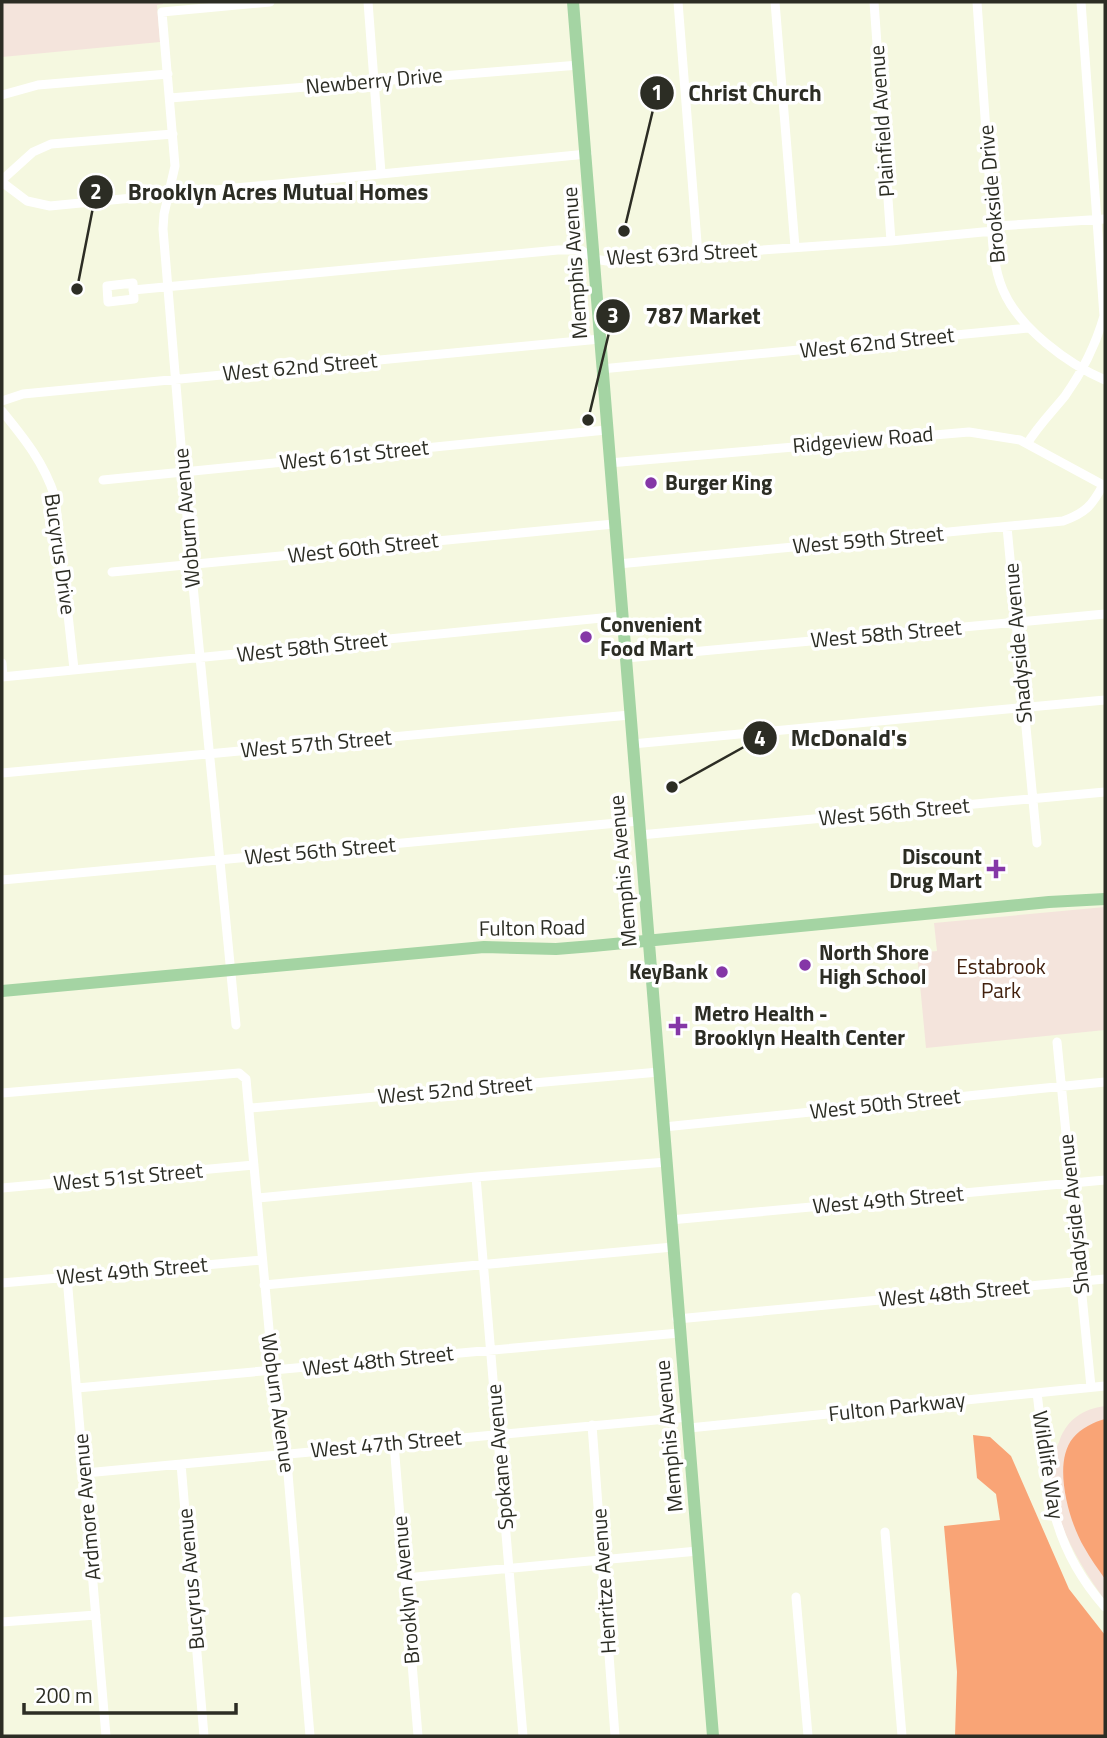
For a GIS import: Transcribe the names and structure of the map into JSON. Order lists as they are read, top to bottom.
{
  "streets": {
    "main road": ["Memphis Avenue", "Fulton Road"],
    "street": [
      "Newberry Drive",
      "Plainfield Avenue",
      "Brookside Drive",
      "West 63rd Street",
      "West 62nd Street",
      "Ridgeview Road",
      "West 61st Street",
      "Woburn Avenue",
      "West 59th Street",
      "West 60th Street",
      "Bucyrus Drive",
      "West 58th Street",
      "Shadyside Avenue",
      "West 57th Street",
      "West 56th Street",
      "West 52nd Street",
      "West 50th Street",
      "West 51st Street",
      "West 49th Street",
      "West 48th Street",
      "Fulton Parkway",
      "West 47th Street",
      "Spokane Avenue",
      "Wildlife Way",
      "Ardmore Avenue",
      "Bucyrus Avenue",
      "Henritze Avenue",
      "Brooklyn Avenue"
    ]
  },
  "crossings": [
    ["Newberry Drive", "Memphis Avenue"],
    ["Newberry Drive", "Woburn Avenue"],
    ["Plainfield Avenue", "West 63rd Street"],
    ["Brookside Drive", "West 63rd Street"],
    ["Brookside Drive", "West 62nd Street"],
    ["West 63rd Street", "Memphis Avenue"],
    ["West 63rd Street", "Woburn Avenue"],
    ["Memphis Avenue", "West 62nd Street"],
    ["Memphis Avenue", "Ridgeview Road"],
    ["Memphis Avenue", "West 61st Street"],
    ["Memphis Avenue", "West 59th Street"],
    ["Memphis Avenue", "West 60th Street"],
    ["Memphis Avenue", "West 58th Street"],
    ["Memphis Avenue", "West 57th Street"],
    ["Memphis Avenue", "West 56th Street"],
    ["Memphis Avenue", "Fulton Road"],
    ["Memphis Avenue", "West 52nd Street"],
    ["Memphis Avenue", "West 50th Street"],
    ["Memphis Avenue", "West 49th Street"],
    ["Memphis Avenue", "West 48th Street"],
    ["Memphis Avenue", "Fulton Parkway"],
    ["Memphis Avenue", "West 47th Street"],
    ["West 62nd Street", "Woburn Avenue"],
    ["Ridgeview Road", "West 59th Street"],
    ["West 61st Street", "Woburn Avenue"],
    ["Woburn Avenue", "West 60th Street"],
    ["Woburn Avenue", "West 58th Street"],
    ["Woburn Avenue", "West 57th Street"],
    ["Woburn Avenue", "West 56th Street"],
    ["Woburn Avenue", "Fulton Road"],
    ["Woburn Avenue", "West 52nd Street"],
    ["Woburn Avenue", "West 51st Street"],
    ["Woburn Avenue", "West 49th Street"],
    ["Woburn Avenue", "West 48th Street"],
    ["Woburn Avenue", "West 47th Street"],
    ["West 59th Street", "Shadyside Avenue"],
    ["Bucyrus Drive", "West 58th Street"],
    ["West 58th Street", "Shadyside Avenue"],
    ["Shadyside Avenue", "West 56th Street"],
    ["Shadyside Avenue", "West 50th Street"],
    ["Shadyside Avenue", "West 49th Street"],
    ["Shadyside Avenue", "West 48th Street"],
    ["Shadyside Avenue", "Fulton Parkway"],
    ["West 49th Street", "Ardmore Avenue"],
    ["West 48th Street", "Spokane Avenue"],
    ["West 48th Street", "Ardmore Avenue"],
    ["Fulton Parkway", "West 47th Street"],
    ["Fulton Parkway", "Wildlife Way"],
    ["West 47th Street", "Spokane Avenue"],
    ["West 47th Street", "Ardmore Avenue"],
    ["West 47th Street", "Bucyrus Avenue"],
    ["West 47th Street", "Henritze Avenue"],
    ["West 47th Street", "Brooklyn Avenue"]
  ],
  "parks": ["Estabrook Park"],
  "places": {
    "other": [
      "Christ Church",
      "Brooklyn Acres Mutual Homes",
      "787 Market",
      "Burger King",
      "Convenient Food Mart",
      "McDonald's",
      "North Shore High School",
      "KeyBank"
    ],
    "health": ["Discount Drug Mart", "Metro Health - Brooklyn Health Center"]
  },
  "scale_bar": "200 m"
}
